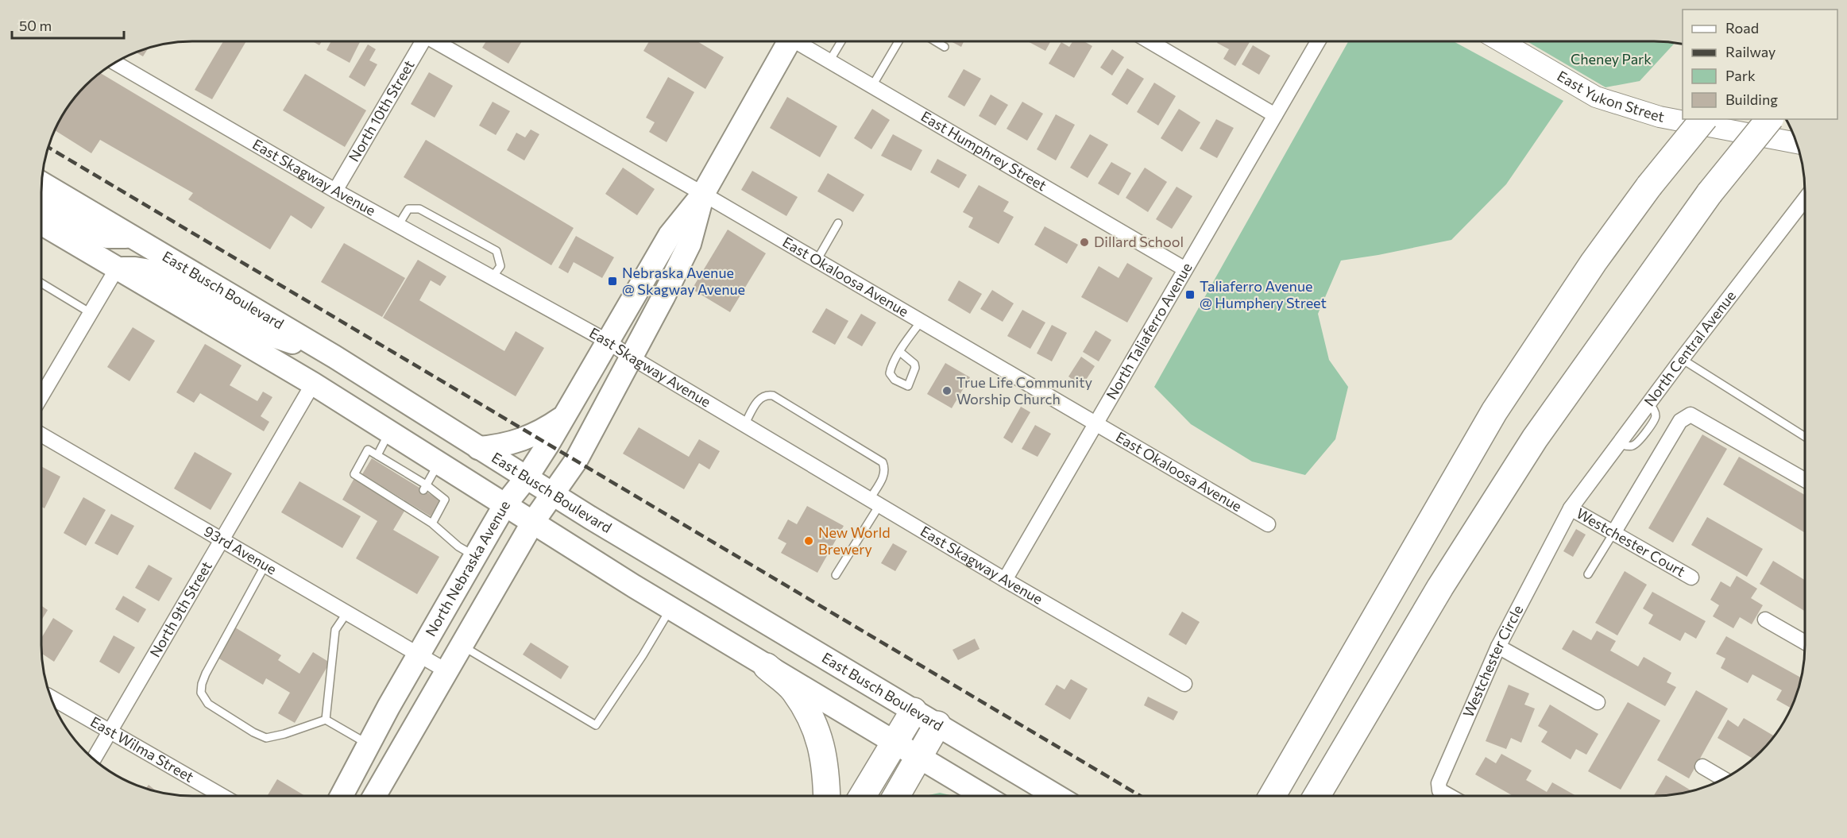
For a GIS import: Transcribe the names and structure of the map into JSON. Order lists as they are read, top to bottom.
{
  "streets": {
    "main road": ["East Busch Boulevard", "North Nebraska Avenue"],
    "street": [
      "East Yukon Street",
      "North 10th Street",
      "East Humphrey Street",
      "East Skagway Avenue",
      "East Okaloosa Avenue",
      "North Taliaferro Avenue",
      "North Central Avenue",
      "Westchester Court",
      "93rd Avenue",
      "North 9th Street",
      "Westchester Circle",
      "East Wilma Street"
    ]
  },
  "crossings": [
    ["North 10th Street", "East Skagway Avenue"],
    ["East Humphrey Street", "North Taliaferro Avenue"],
    ["East Skagway Avenue", "North Taliaferro Avenue"],
    ["East Skagway Avenue", "North Nebraska Avenue"],
    ["East Okaloosa Avenue", "North Taliaferro Avenue"],
    ["East Okaloosa Avenue", "North Nebraska Avenue"],
    ["East Busch Boulevard", "North Nebraska Avenue"],
    ["North Central Avenue", "Westchester Court"],
    ["North Central Avenue", "Westchester Circle"],
    ["Westchester Court", "Westchester Circle"],
    ["93rd Avenue", "North Nebraska Avenue"],
    ["93rd Avenue", "North 9th Street"],
    ["North 9th Street", "East Wilma Street"]
  ],
  "parks": ["Cheney Park"],
  "places": {
    "other": ["Dillard School", "True Life Community Worship Church", "New World Brewery"],
    "transit": ["Nebraska Avenue @ Skagway Avenue", "Taliaferro Avenue @ Humphery Street"]
  },
  "legend": [
    "Road",
    "Railway",
    "Park",
    "Building"
  ],
  "scale_bar": "50 m"
}
